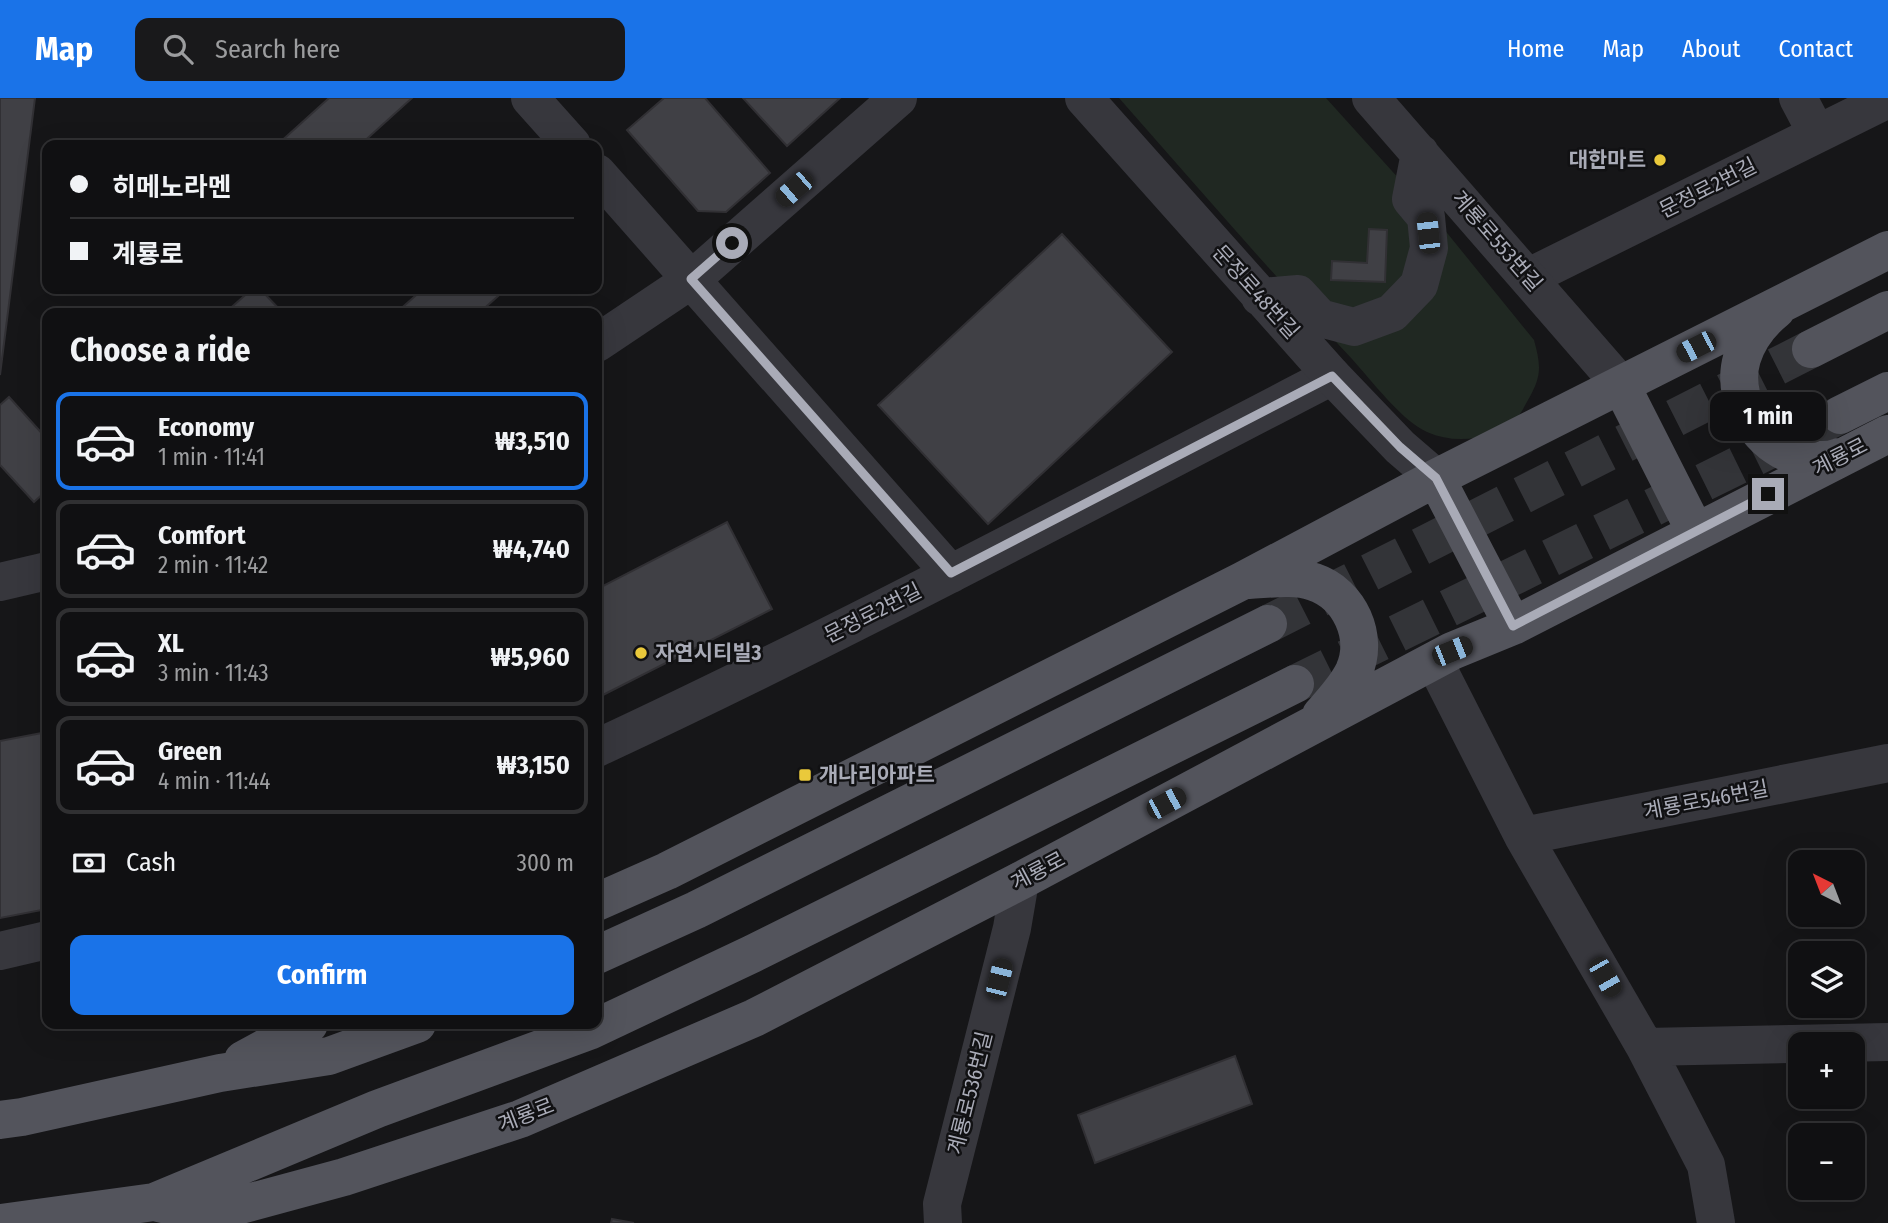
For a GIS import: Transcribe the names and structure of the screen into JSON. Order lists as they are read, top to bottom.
{
  "streets": {
    "main road": ["계룡로"],
    "street": [
      "문정로2번길",
      "계룡로553번길",
      "문정로48번길",
      "계룡로546번길",
      "계룡로536번길"
    ]
  },
  "crossings": [
    ["문정로2번길", "계룡로553번길"],
    ["문정로2번길", "문정로48번길"],
    ["계룡로", "계룡로536번길"]
  ],
  "places": {
    "other": ["대한마트", "자연시티빌3"],
    "transit": ["개나리아파트"]
  },
  "north": "top left",
  "page": {
    "header": "Map",
    "search": "Search here",
    "nav": [
      "Home",
      "Map",
      "About",
      "Contact"
    ],
    "banner": ["히메노라멘", "계룡로"],
    "heading": "Choose a ride",
    "bubble": "1 min",
    "list": [
      {
        "name": "Economy",
        "note": "1 min · 11:41",
        "value": "₩3,510"
      },
      {
        "name": "Comfort",
        "note": "2 min · 11:42",
        "value": "₩4,740"
      },
      {
        "name": "XL",
        "note": "3 min · 11:43",
        "value": "₩5,960"
      },
      {
        "name": "Green",
        "note": "4 min · 11:44",
        "value": "₩3,150"
      }
    ],
    "pay": ["Cash", "300 m"],
    "map_buttons": ["+", "−"],
    "buttons": "Confirm"
  }
}
